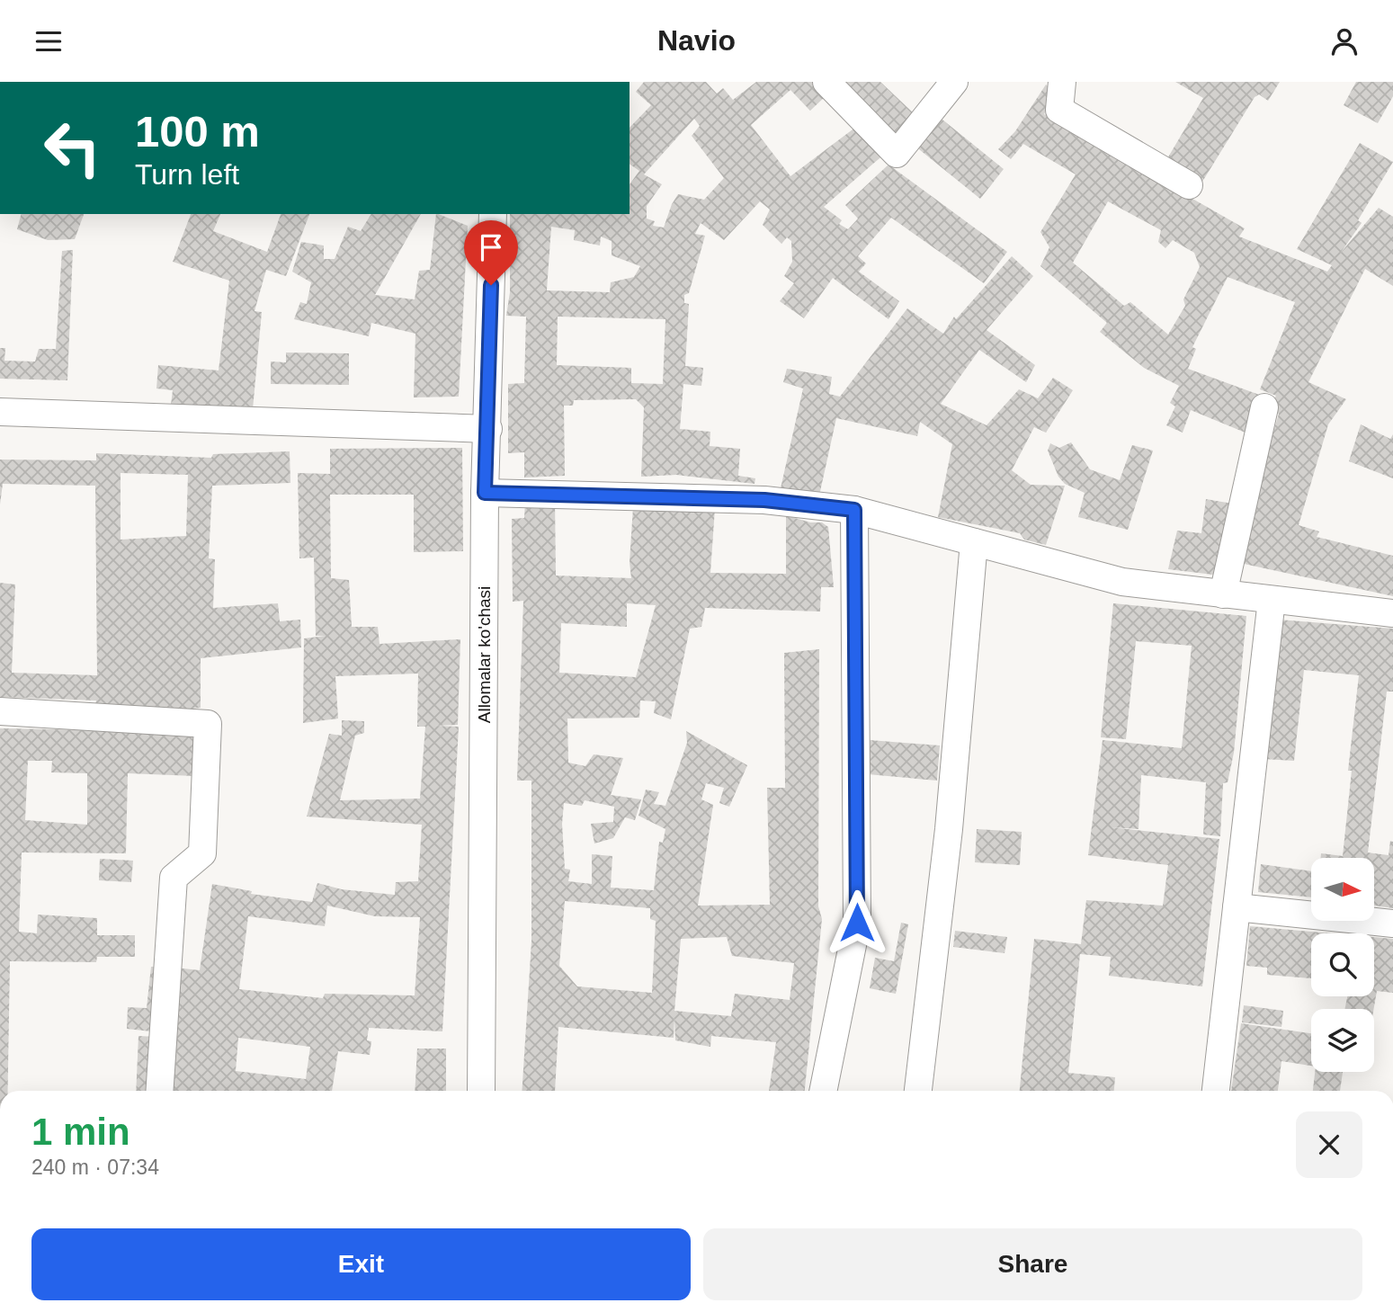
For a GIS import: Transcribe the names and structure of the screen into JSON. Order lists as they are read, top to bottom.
{
  "streets": {
    "street": ["Allomalar ko'chasi"]
  },
  "north": "right",
  "page": {
    "header": "Navio",
    "turn": ["100 m", "Turn left"],
    "heading": ["1 min", "240 m · 07:34"],
    "buttons": ["Exit", "Share"]
  }
}
